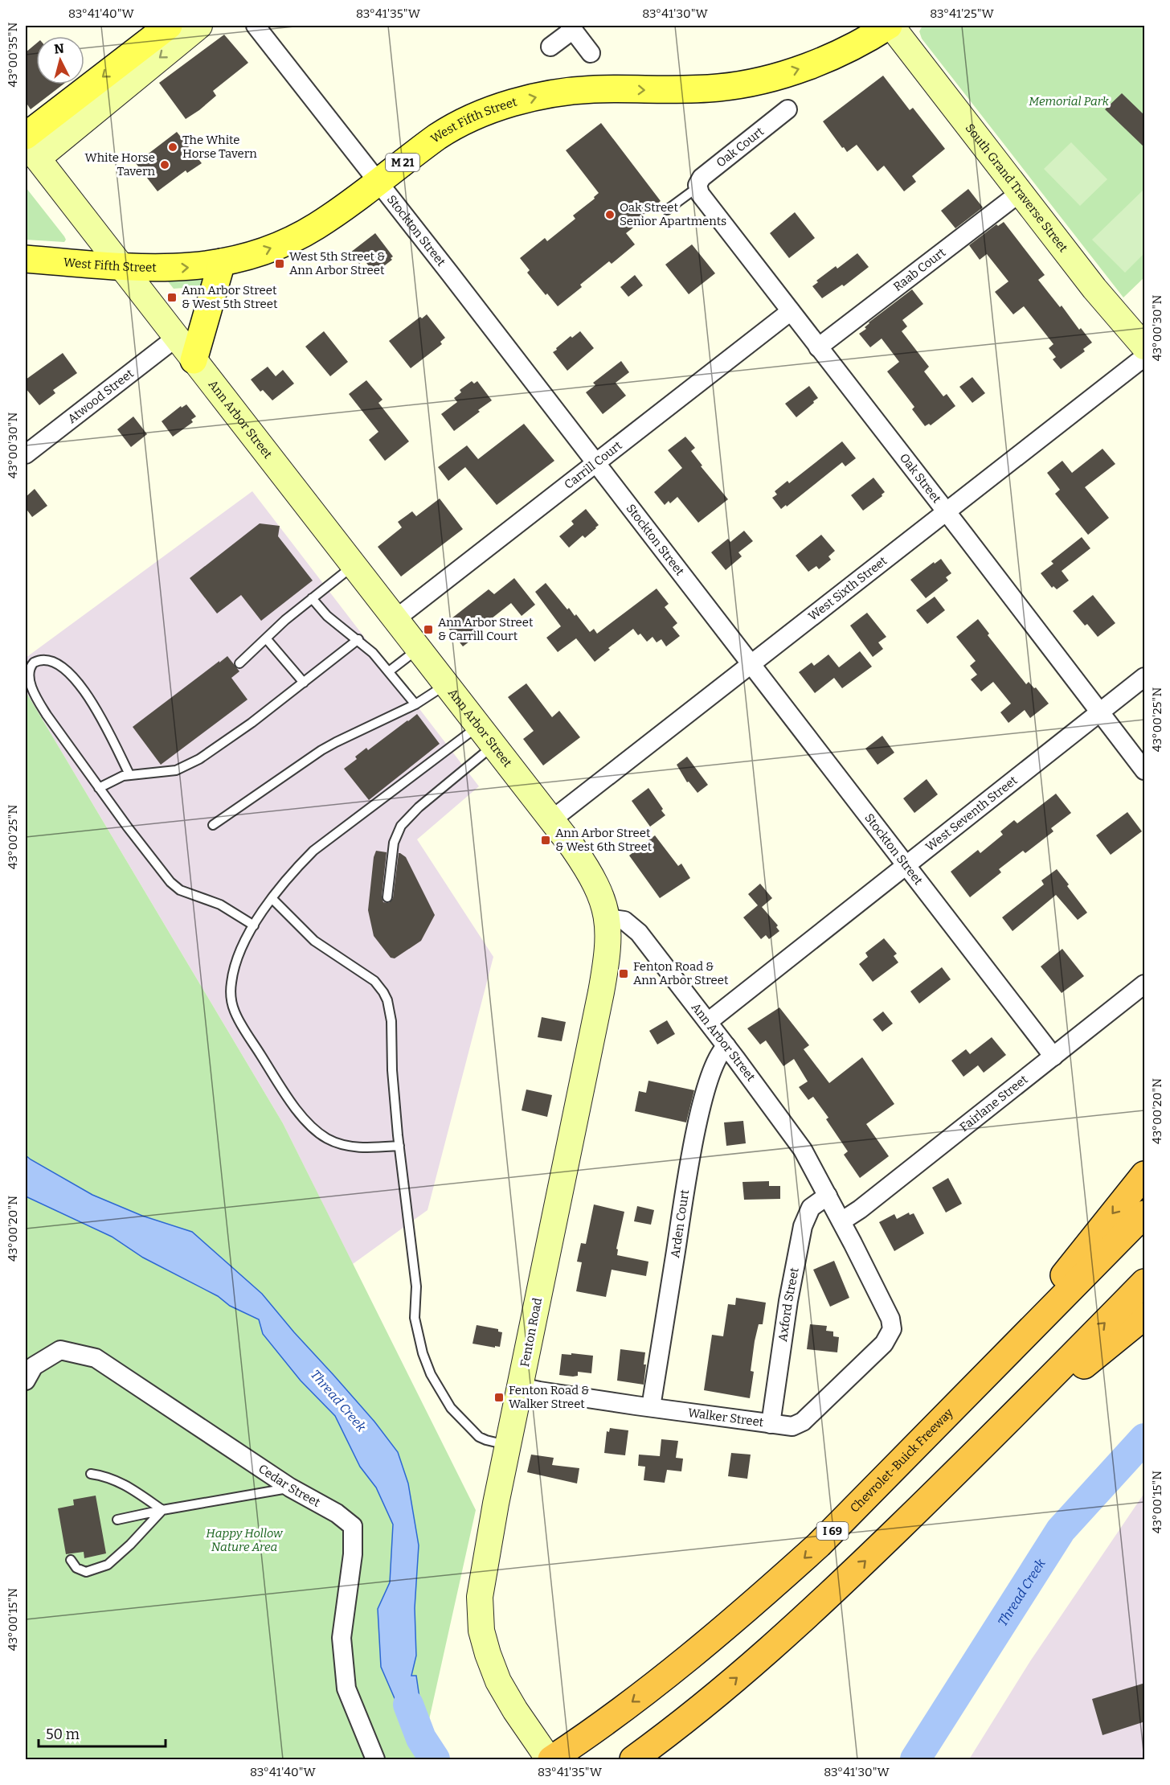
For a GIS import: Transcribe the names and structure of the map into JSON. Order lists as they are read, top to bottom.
{
  "streets": {
    "highway": ["Chevrolet-Buick Freeway", "I 69"],
    "main road": ["West Fifth Street", "M 21"],
    "street": [
      "Oak Court",
      "South Grand Traverse Street",
      "Stockton Street",
      "Raab Court",
      "Atwood Street",
      "Ann Arbor Street",
      "Carrill Court",
      "Oak Street",
      "West Sixth Street",
      "West Seventh Street",
      "Fairlane Street",
      "Arden Court",
      "Axford Street",
      "Fenton Road",
      "Walker Street",
      "Cedar Street"
    ]
  },
  "crossings": [
    ["West Fifth Street", "South Grand Traverse Street"],
    ["West Fifth Street", "Stockton Street"],
    ["West Fifth Street", "Ann Arbor Street"],
    ["Oak Court", "Oak Street"],
    ["South Grand Traverse Street", "Raab Court"],
    ["Stockton Street", "Carrill Court"],
    ["Stockton Street", "West Sixth Street"],
    ["Stockton Street", "West Seventh Street"],
    ["Stockton Street", "Fairlane Street"],
    ["Raab Court", "Oak Street"],
    ["Atwood Street", "Ann Arbor Street"],
    ["Ann Arbor Street", "Carrill Court"],
    ["Ann Arbor Street", "West Sixth Street"],
    ["Ann Arbor Street", "West Seventh Street"],
    ["Ann Arbor Street", "Fairlane Street"],
    ["Ann Arbor Street", "Arden Court"],
    ["Ann Arbor Street", "Axford Street"],
    ["Ann Arbor Street", "Fenton Road"],
    ["Ann Arbor Street", "Walker Street"],
    ["Carrill Court", "Oak Street"],
    ["Oak Street", "West Sixth Street"],
    ["Oak Street", "West Seventh Street"],
    ["Arden Court", "Walker Street"],
    ["Axford Street", "Walker Street"],
    ["Fenton Road", "Walker Street"],
    ["Fenton Road", "Chevrolet-Buick Freeway"]
  ],
  "one_way": ["West Fifth Street"],
  "water": ["Thread Creek"],
  "parks": ["Memorial Park", "Happy Hollow Nature Area"],
  "places": {
    "other": ["The White Horse Tavern", "White Horse Tavern", "Oak Street Senior Apartments"],
    "transit": [
      "West 5th Street & Ann Arbor Street",
      "Ann Arbor Street & West 5th Street",
      "Ann Arbor Street & Carrill Court",
      "Ann Arbor Street & West 6th Street",
      "Fenton Road & Ann Arbor Street",
      "Fenton Road & Walker Street"
    ]
  },
  "scale_bar": "50 m",
  "north": "top",
  "coordinates": [
    "83°41'40\"W",
    "83°41'35\"W",
    "83°41'30\"W",
    "83°41'25\"W",
    "43°00'35\"N",
    "43°00'30\"N",
    "43°00'25\"N",
    "43°00'20\"N",
    "43°00'15\"N"
  ]
}
